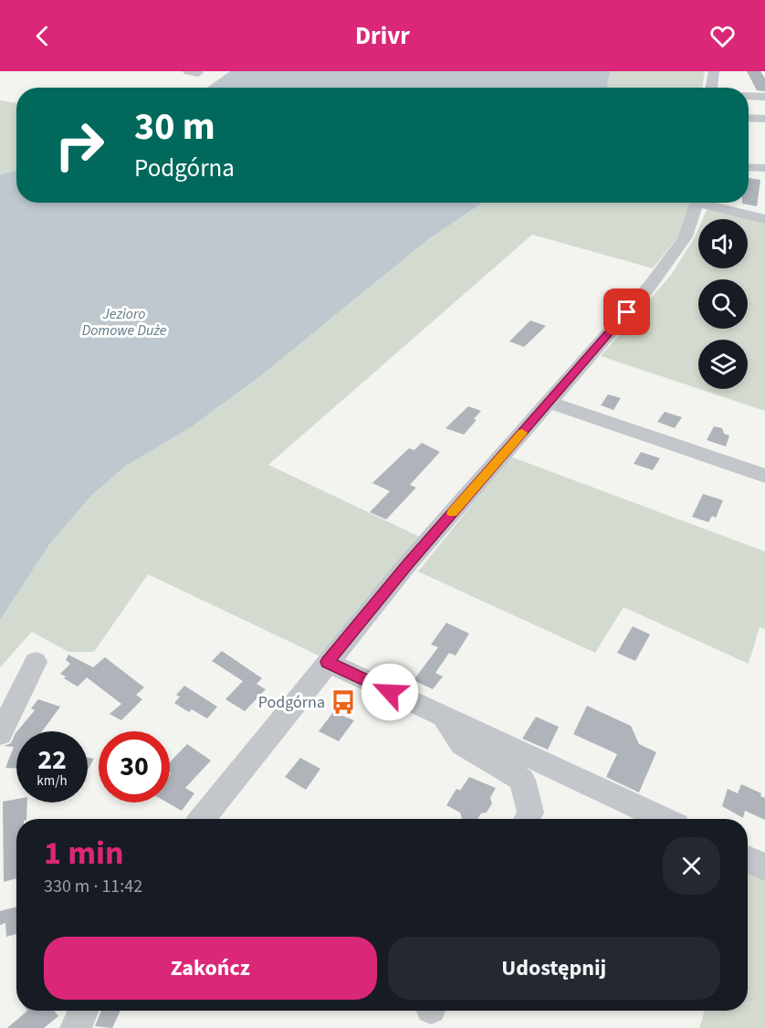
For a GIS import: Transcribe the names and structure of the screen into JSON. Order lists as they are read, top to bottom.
{
  "water": ["Jezioro Domowe Duże"],
  "places": {
    "bus stop": ["Podgórna"]
  },
  "page": {
    "header": "Drivr",
    "turn": ["30 m", "Podgórna"],
    "speed": "22 km/h",
    "limit": "30",
    "heading": ["1 min", "330 m · 11:42"],
    "buttons": ["Zakończ", "Udostępnij"]
  }
}
